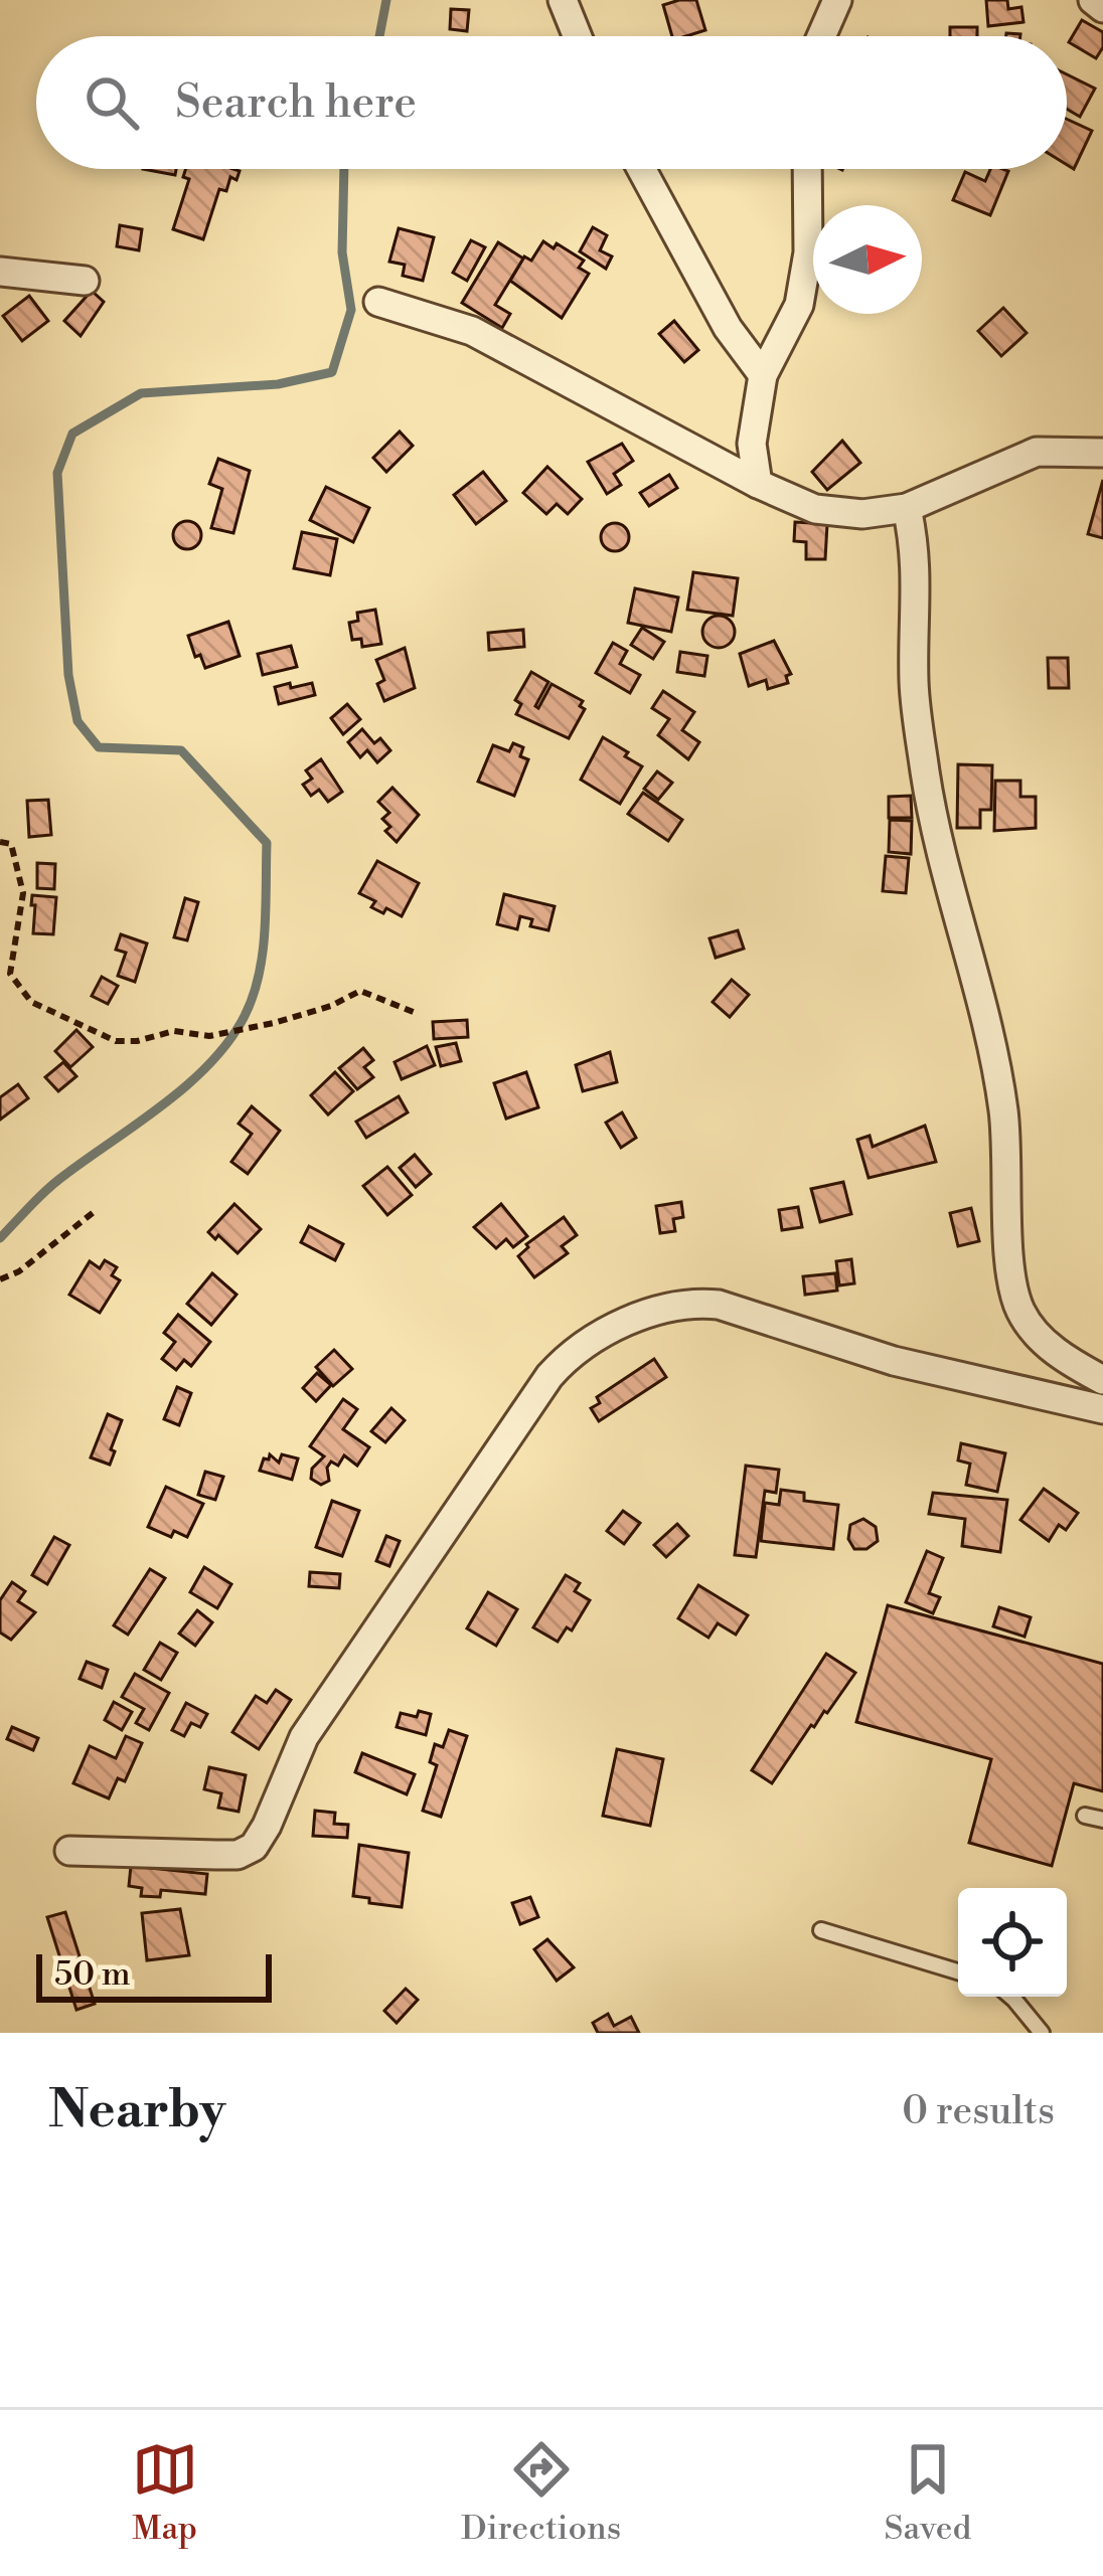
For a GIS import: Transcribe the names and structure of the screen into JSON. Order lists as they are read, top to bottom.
{
  "scale_bar": "50 m",
  "north": "right",
  "page": {
    "search": "Search here",
    "scale": "50 m",
    "heading": ["Nearby", "0 results"],
    "nav": ["Map", "Directions", "Saved"]
  }
}
